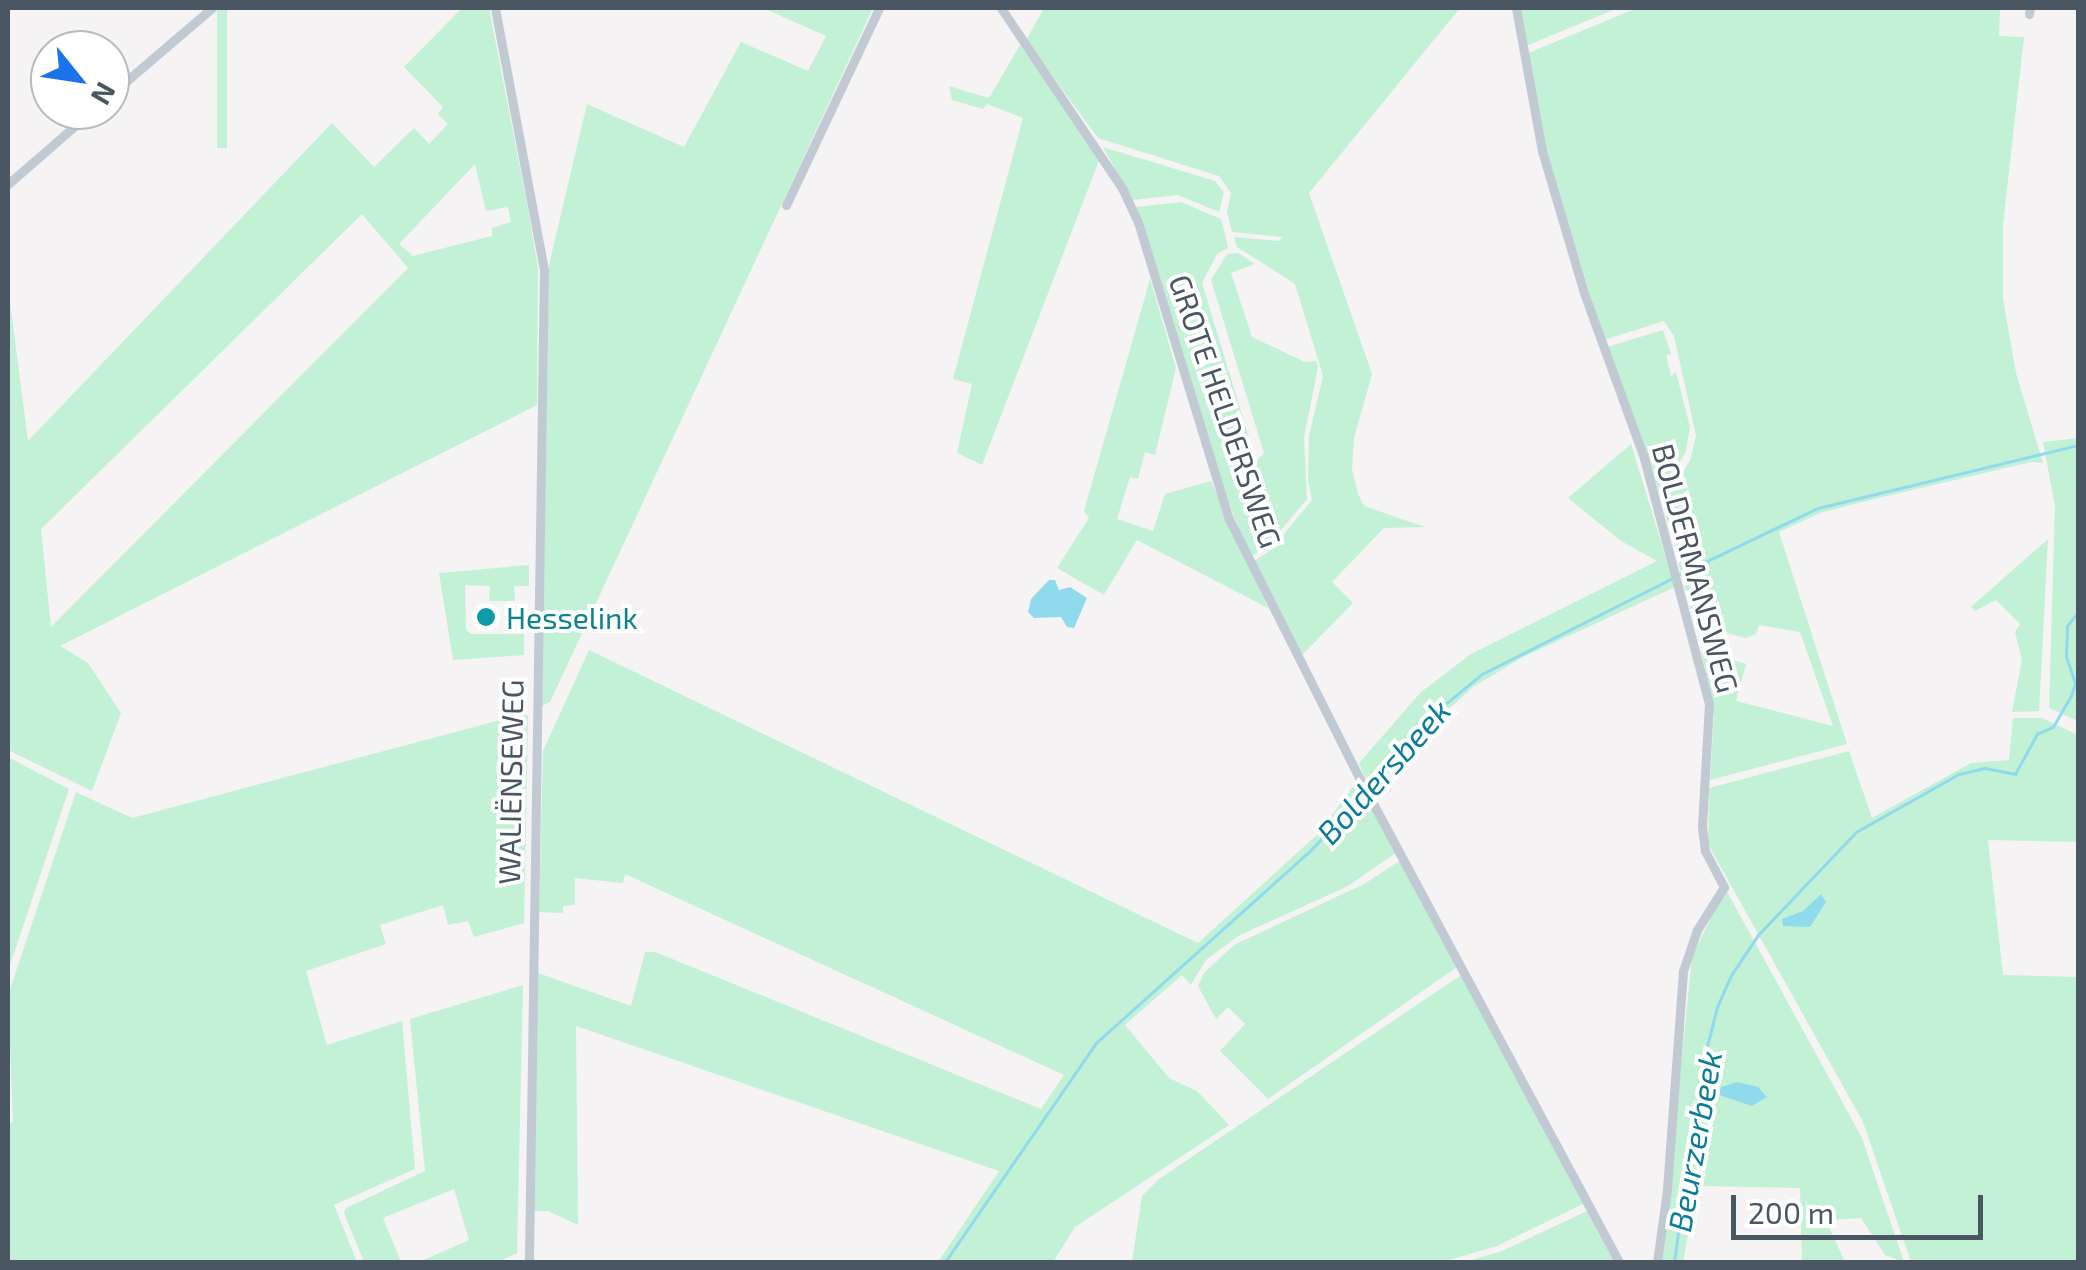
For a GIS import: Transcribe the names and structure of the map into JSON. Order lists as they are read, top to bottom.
{
  "streets": {
    "street": ["GROTE HELDERSWEG", "BOLDERMANSWEG", "WALIËNSEWEG"]
  },
  "water": ["Boldersbeek", "Beurzerbeek"],
  "places": ["Hesselink"],
  "scale_bar": "200 m",
  "north": "bottom right"
}
